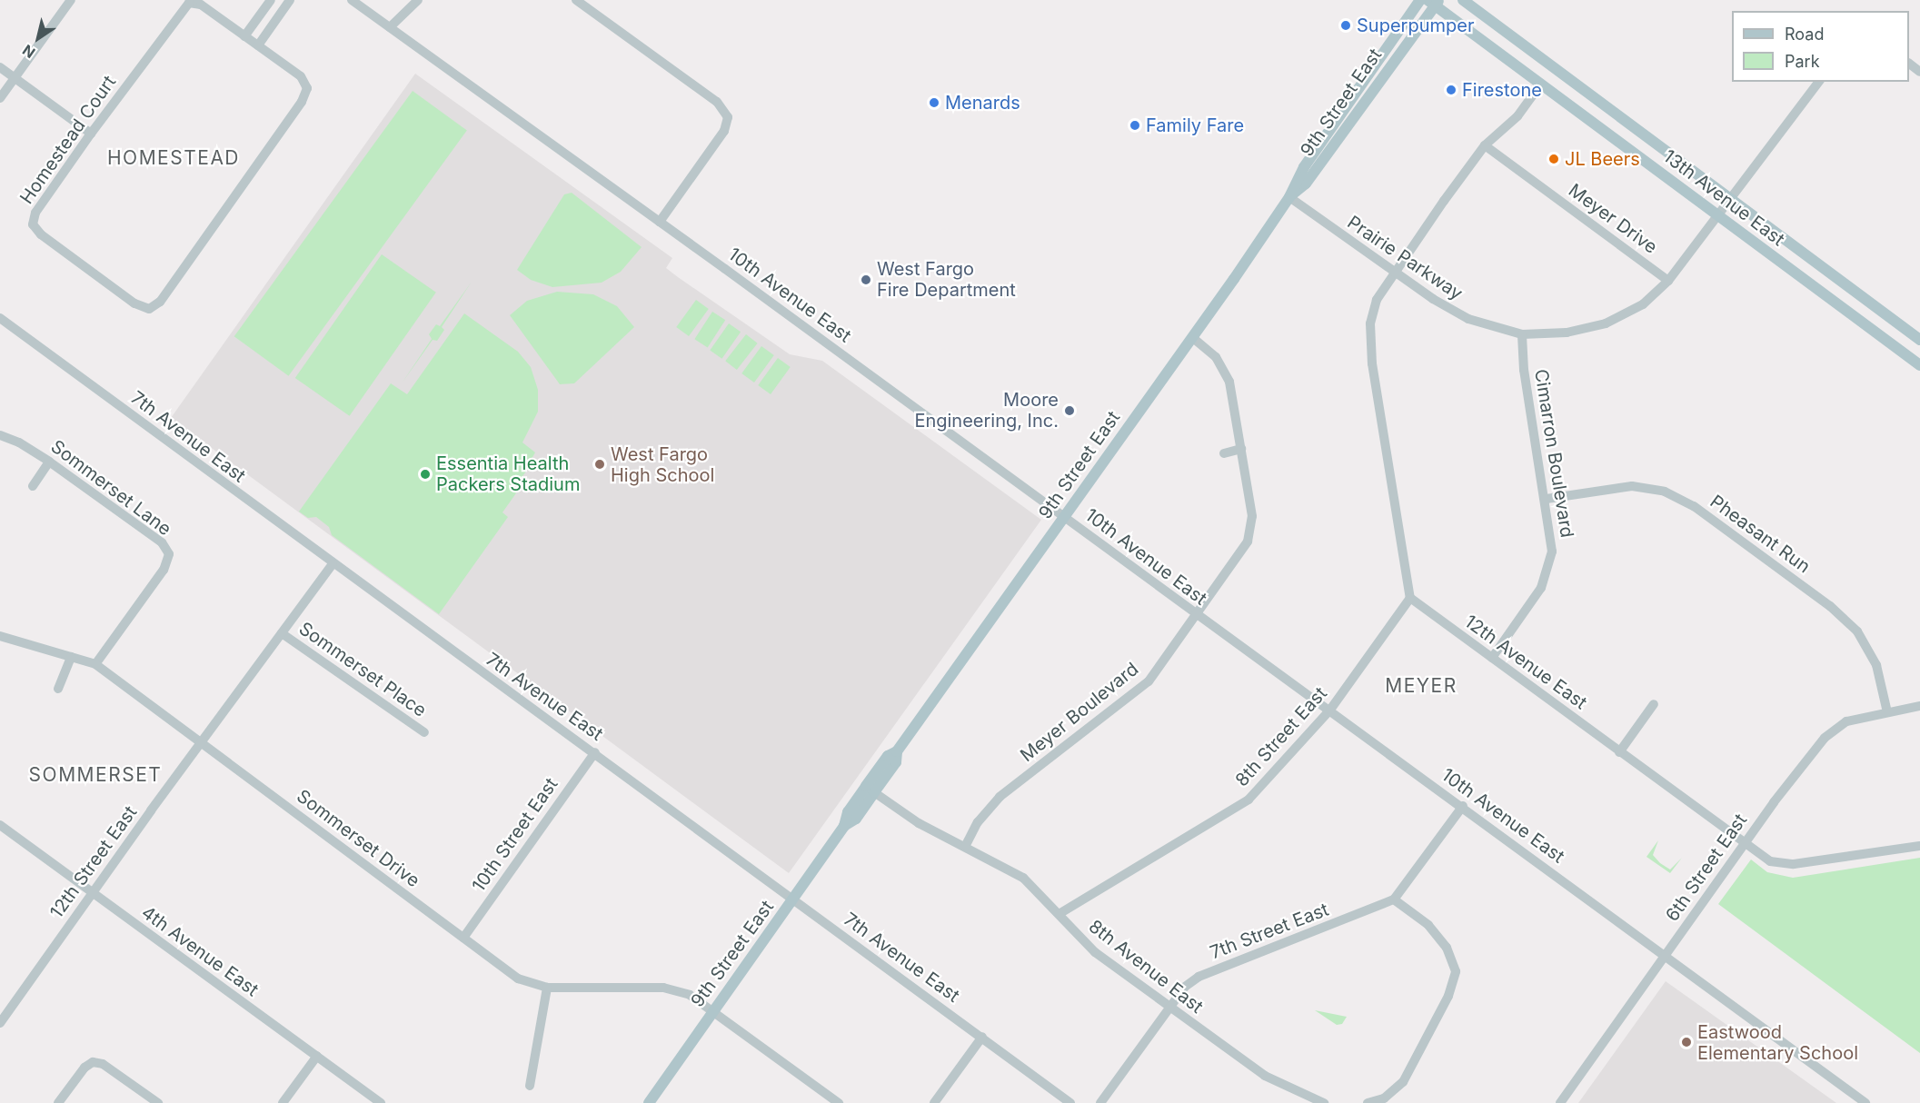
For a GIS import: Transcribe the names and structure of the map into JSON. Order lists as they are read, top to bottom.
{
  "streets": {
    "main road": ["9th Street East", "13th Avenue East"],
    "street": [
      "Homestead Court",
      "Meyer Drive",
      "Prairie Parkway",
      "10th Avenue East",
      "7th Avenue East",
      "Cimarron Boulevard",
      "Sommerset Lane",
      "Pheasant Run",
      "12th Avenue East",
      "Sommerset Place",
      "Meyer Boulevard",
      "8th Street East",
      "10th Street East",
      "Sommerset Drive",
      "12th Street East",
      "6th Street East",
      "7th Street East",
      "4th Avenue East",
      "8th Avenue East"
    ]
  },
  "crossings": [
    ["9th Street East", "13th Avenue East"],
    ["9th Street East", "Prairie Parkway"],
    ["9th Street East", "10th Avenue East"],
    ["9th Street East", "7th Avenue East"],
    ["9th Street East", "Meyer Boulevard"],
    ["9th Street East", "Sommerset Drive"],
    ["9th Street East", "8th Avenue East"],
    ["13th Avenue East", "Prairie Parkway"],
    ["Meyer Drive", "Prairie Parkway"],
    ["Prairie Parkway", "Cimarron Boulevard"],
    ["10th Avenue East", "Meyer Boulevard"],
    ["10th Avenue East", "8th Street East"],
    ["10th Avenue East", "6th Street East"],
    ["7th Avenue East", "10th Street East"],
    ["7th Avenue East", "12th Street East"],
    ["Cimarron Boulevard", "Pheasant Run"],
    ["Cimarron Boulevard", "12th Avenue East"],
    ["Sommerset Lane", "Sommerset Drive"],
    ["Pheasant Run", "6th Street East"],
    ["12th Avenue East", "8th Street East"],
    ["12th Avenue East", "6th Street East"],
    ["Sommerset Place", "12th Street East"],
    ["Meyer Boulevard", "8th Avenue East"],
    ["8th Street East", "8th Avenue East"],
    ["10th Street East", "Sommerset Drive"],
    ["Sommerset Drive", "12th Street East"],
    ["12th Street East", "4th Avenue East"],
    ["7th Street East", "8th Avenue East"]
  ],
  "districts": ["HOMESTEAD", "MEYER", "SOMMERSET"],
  "places": [
    "Superpumper",
    "Firestone",
    "Menards",
    "Family Fare",
    "JL Beers",
    "West Fargo Fire Department",
    "Moore Engineering, Inc.",
    "West Fargo High School",
    "Essentia Health Packers Stadium",
    "Eastwood Elementary School"
  ],
  "legend": ["Road", "Park"],
  "north": "bottom left"
}
